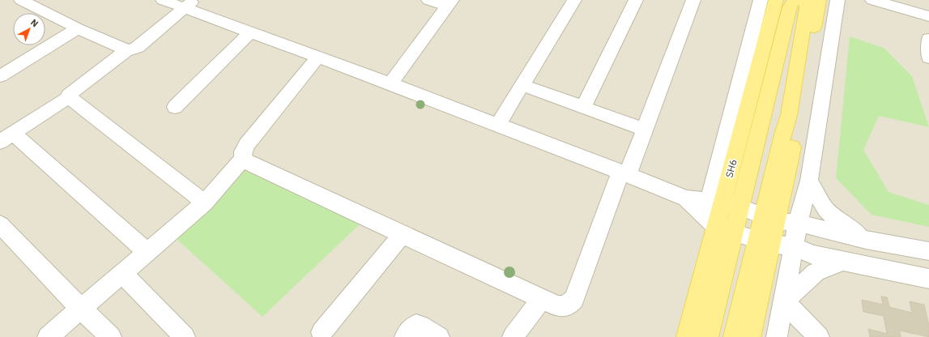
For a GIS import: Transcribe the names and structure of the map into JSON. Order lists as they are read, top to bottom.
{
  "streets": {
    "main road": ["SH6"]
  },
  "north": "top right"
}
